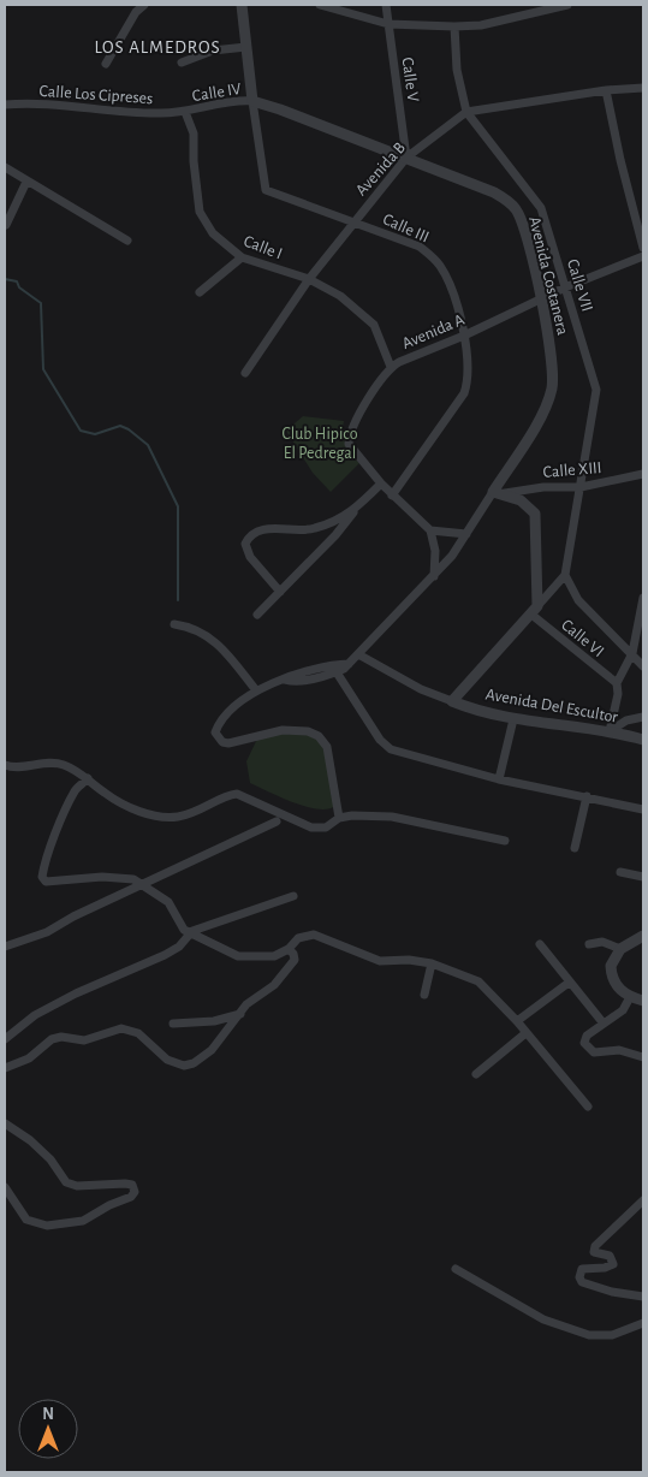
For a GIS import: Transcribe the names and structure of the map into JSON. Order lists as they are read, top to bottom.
{
  "streets": {
    "street": [
      "Calle V",
      "Calle IV",
      "Calle Los Cipreses",
      "Avenida B",
      "Calle III",
      "Calle I",
      "Avenida Costanera",
      "Calle VII",
      "Avenida A",
      "Calle XIII",
      "Calle VI",
      "Avenida Del Escultor"
    ]
  },
  "crossings": [
    ["Calle V", "Avenida B"],
    ["Calle V", "Avenida Costanera"],
    ["Calle IV", "Calle Los Cipreses"],
    ["Calle IV", "Calle III"],
    ["Calle IV", "Calle I"],
    ["Calle IV", "Avenida Costanera"],
    ["Calle Los Cipreses", "Calle I"],
    ["Avenida B", "Calle III"],
    ["Avenida B", "Calle I"],
    ["Avenida B", "Avenida Costanera"],
    ["Avenida B", "Calle VII"],
    ["Calle III", "Avenida Costanera"],
    ["Calle III", "Avenida A"],
    ["Calle I", "Avenida A"],
    ["Avenida Costanera", "Avenida A"],
    ["Avenida Costanera", "Avenida Del Escultor"],
    ["Calle VII", "Avenida A"],
    ["Calle VII", "Calle XIII"]
  ],
  "districts": ["LOS ALMEDROS"],
  "parks": ["Club Hipico El Pedregal"],
  "north": "top"
}
